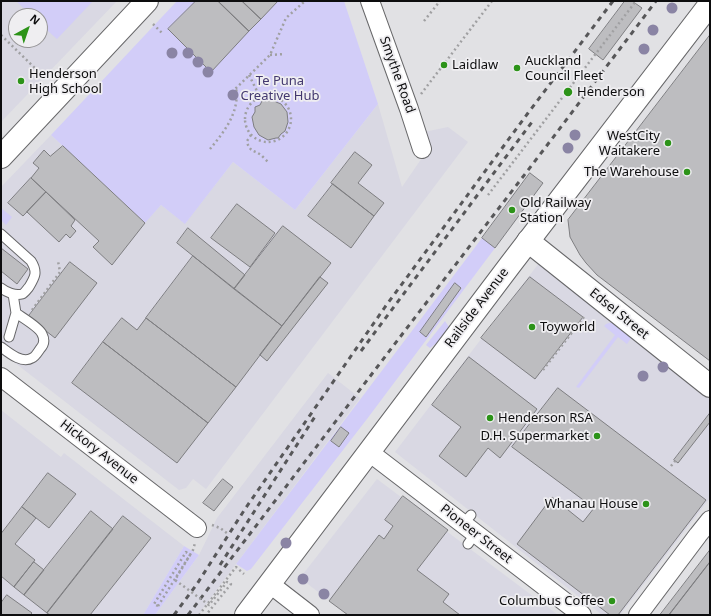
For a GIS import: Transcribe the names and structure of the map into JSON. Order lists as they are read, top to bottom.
{
  "streets": {
    "main road": ["Railside Avenue", "Edsel Street"],
    "street": ["Smythe Road", "Hickory Avenue", "Pioneer Street"]
  },
  "crossings": [
    ["Railside Avenue", "Edsel Street"],
    ["Railside Avenue", "Pioneer Street"]
  ],
  "parks": ["Te Puna Creative Hub"],
  "places": [
    "Laidlaw",
    "Auckland Council Fleet",
    "Henderson High School",
    "Henderson",
    "WestCity Waitakere",
    "The Warehouse",
    "Old Railway Station",
    "Toyworld",
    "Henderson RSA",
    "D.H. Supermarket",
    "Whanau House",
    "Columbus Coffee"
  ],
  "north": "top right"
}
